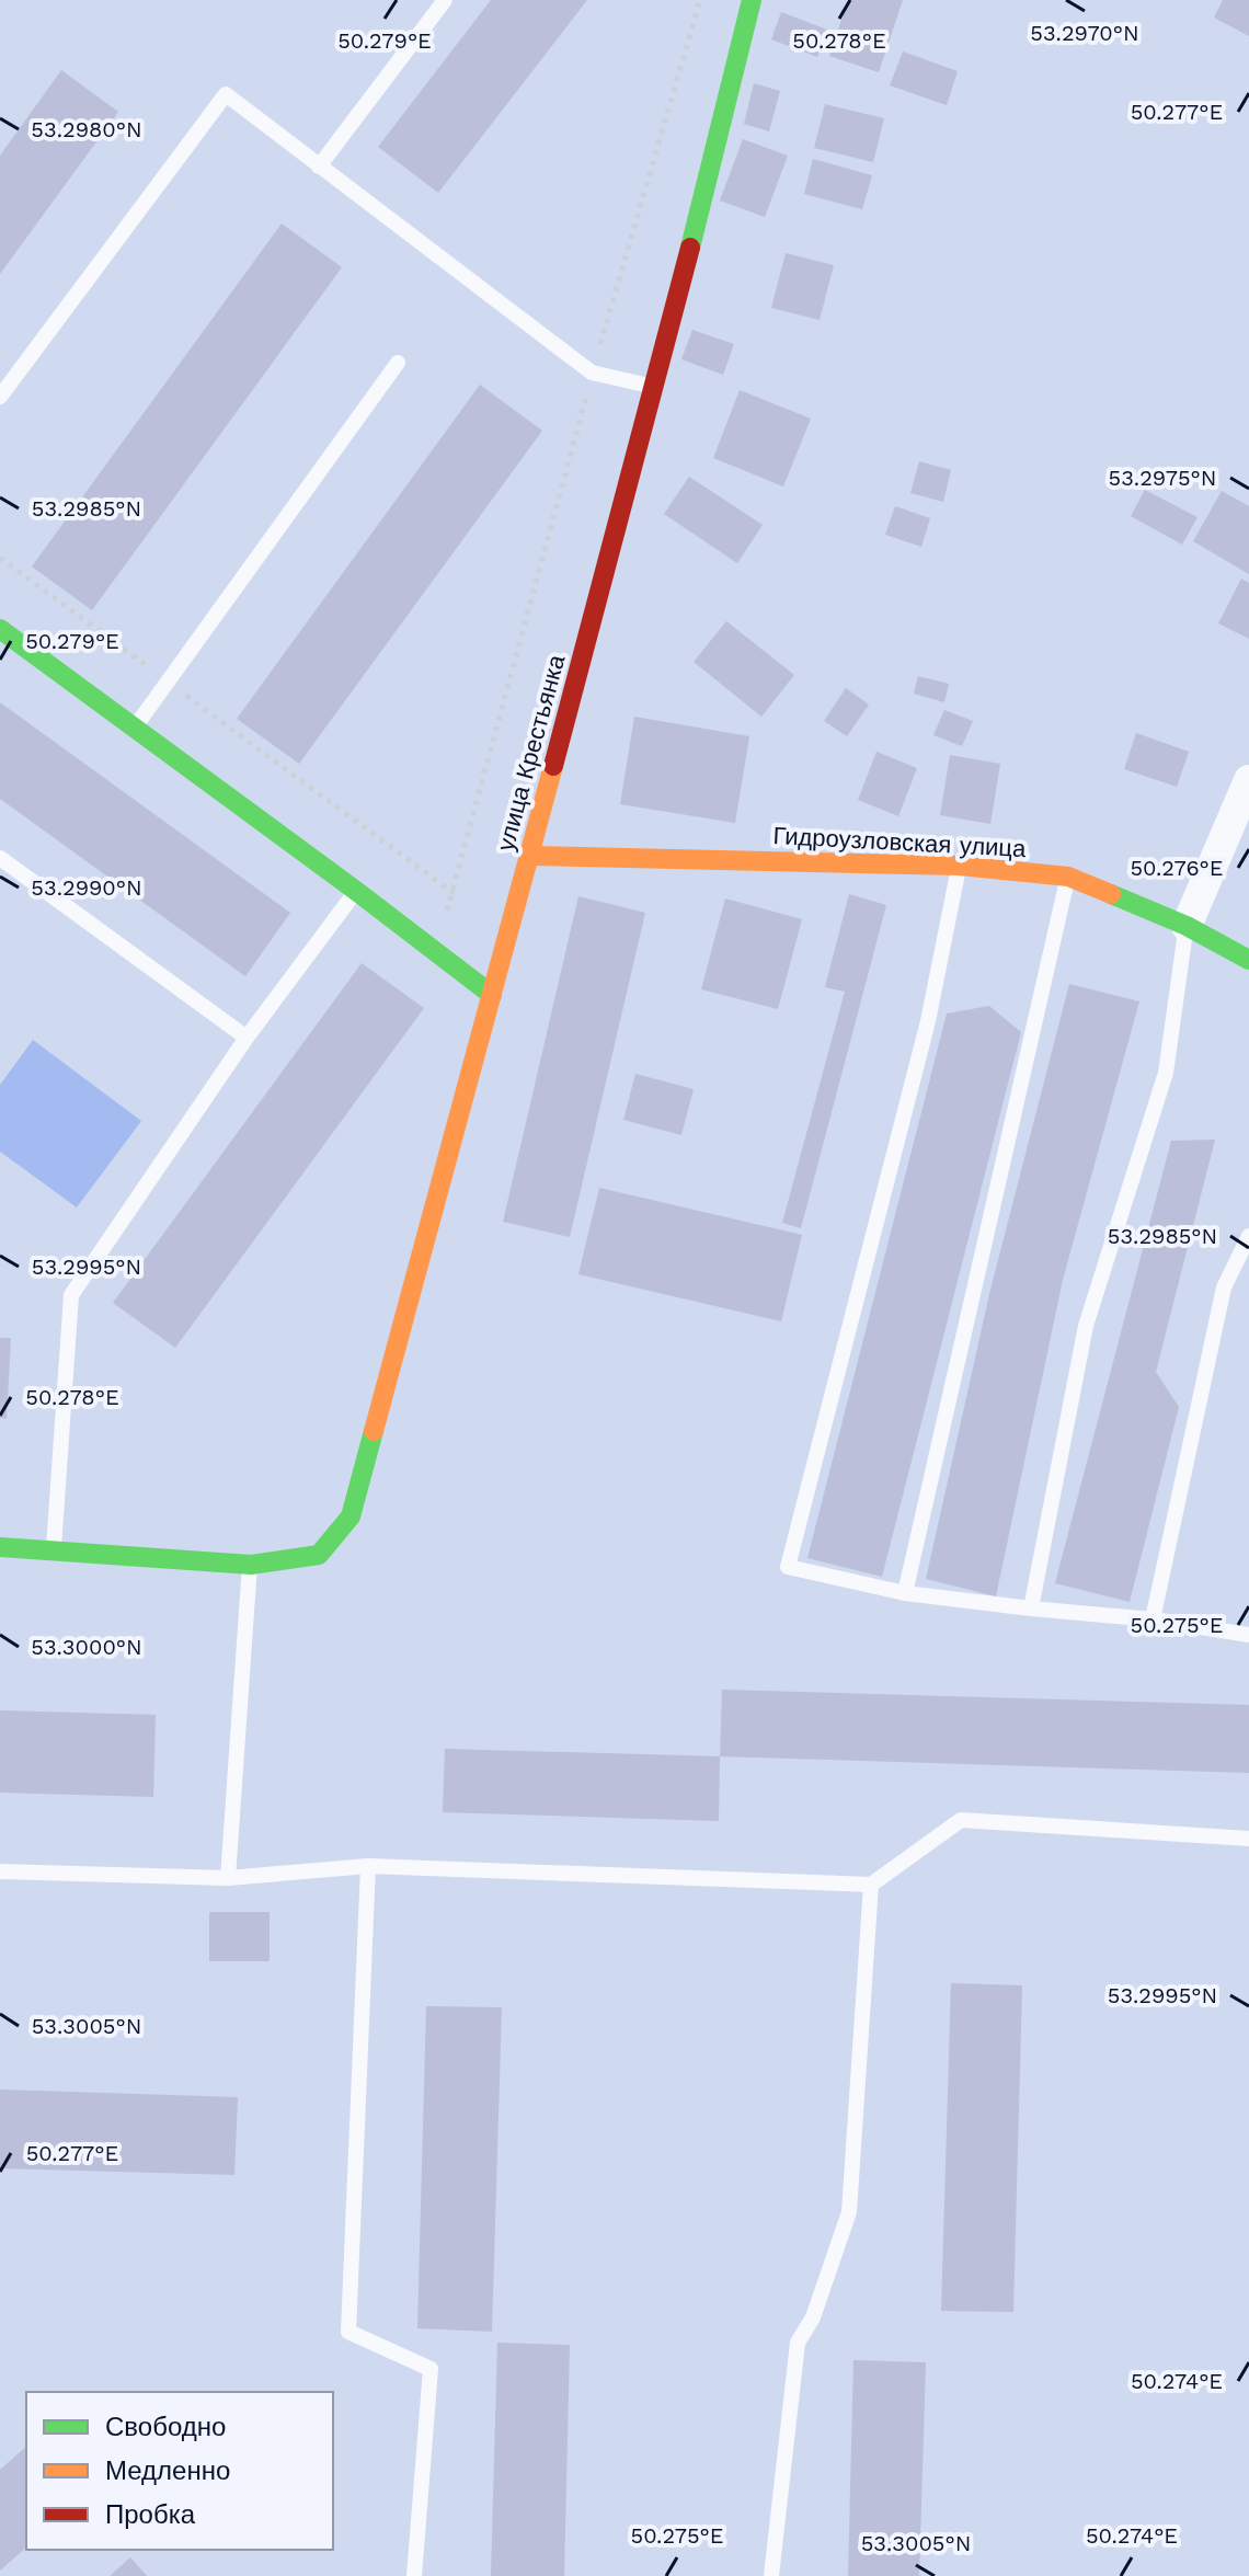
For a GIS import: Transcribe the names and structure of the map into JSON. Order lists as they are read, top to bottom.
{
  "streets": {
    "street": ["улица Крестьянка", "Гидроузловская улица"]
  },
  "crossings": [
    ["улица Крестьянка", "Гидроузловская улица"]
  ],
  "legend": ["Свободно", "Медленно", "Пробка"],
  "coordinates": [
    "53.2970°N",
    "50.279°E",
    "50.278°E",
    "50.277°E",
    "53.2980°N",
    "53.2975°N",
    "53.2985°N",
    "50.276°E",
    "53.2990°N",
    "53.2995°N",
    "50.275°E",
    "53.3000°N",
    "53.3005°N",
    "50.274°E"
  ]
}
